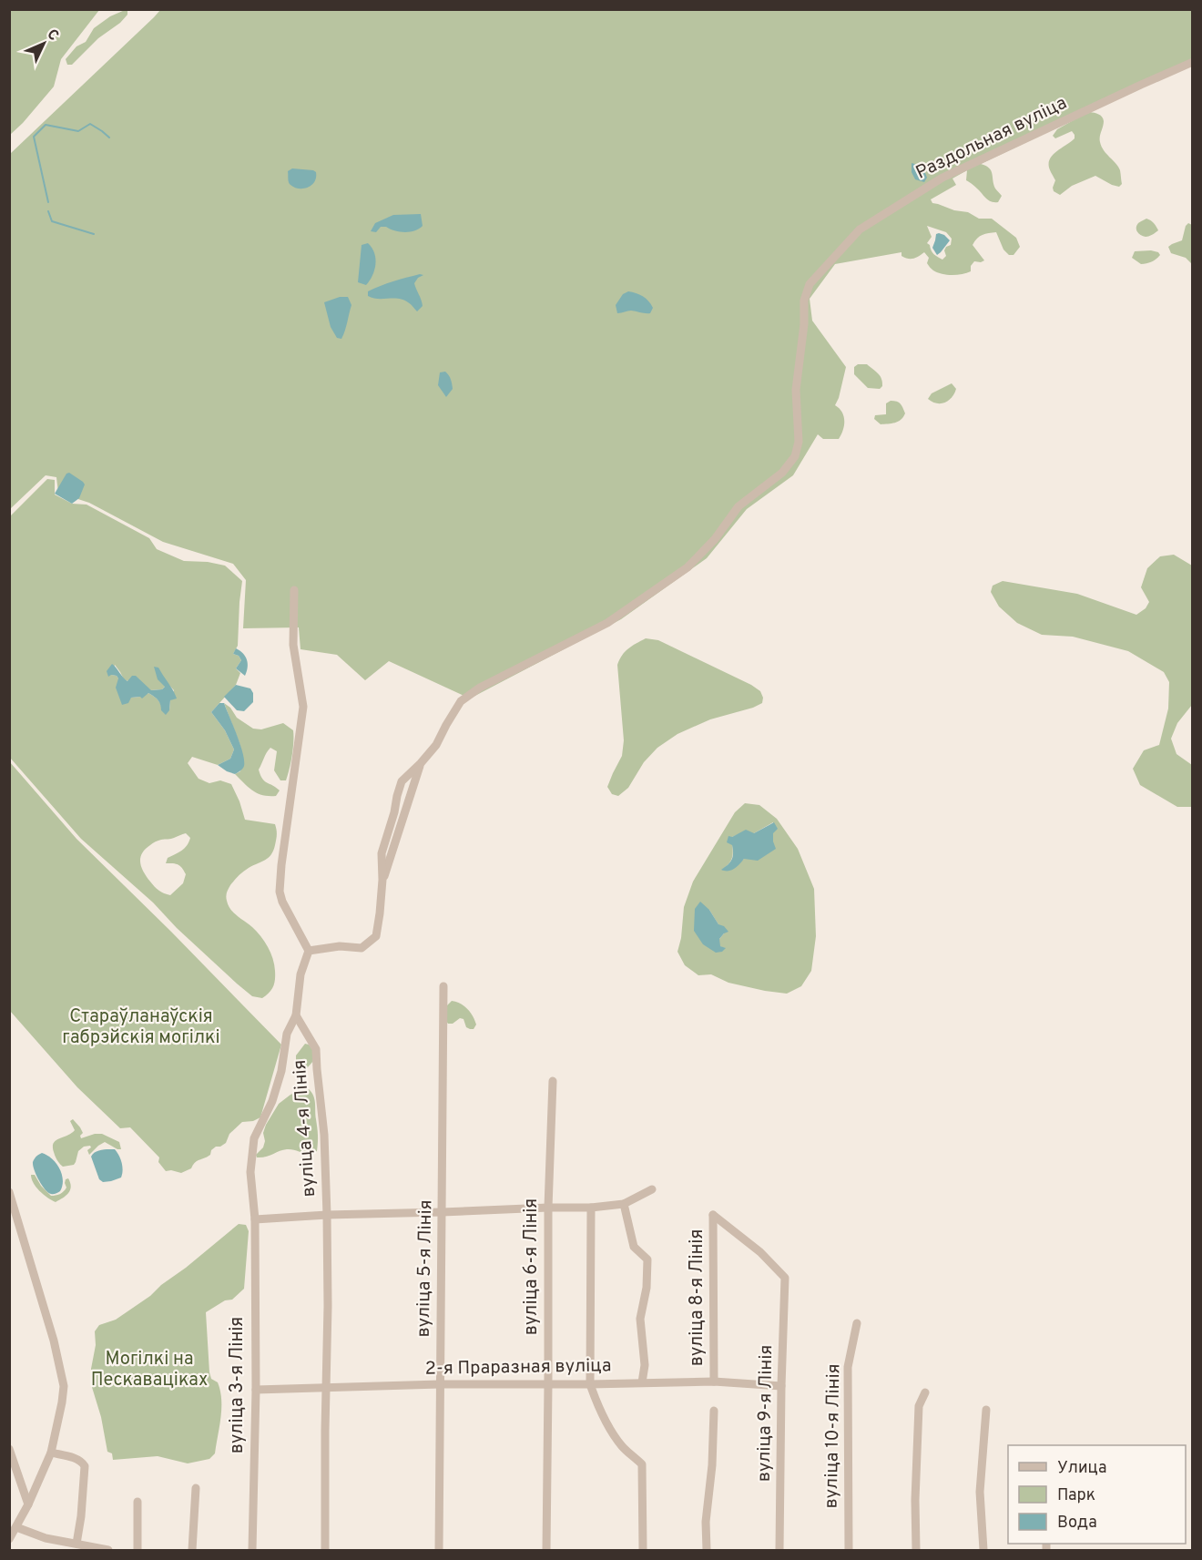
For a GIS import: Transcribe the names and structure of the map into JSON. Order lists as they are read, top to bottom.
{
  "streets": {
    "street": [
      "Раздольная вуліца",
      "вуліца 4-я Лінія",
      "вуліца 6-я Лінія",
      "вуліца 5-я Лінія",
      "вуліца 8-я Лінія",
      "2-я Праразная вуліца",
      "вуліца 3-я Лінія",
      "вуліца 9-я Лінія",
      "вуліца 10-я Лінія"
    ]
  },
  "crossings": [
    ["вуліца 4-я Лінія", "2-я Праразная вуліца"],
    ["вуліца 4-я Лінія", "вуліца 3-я Лінія"],
    ["вуліца 6-я Лінія", "2-я Праразная вуліца"],
    ["вуліца 5-я Лінія", "2-я Праразная вуліца"],
    ["вуліца 8-я Лінія", "2-я Праразная вуліца"],
    ["вуліца 8-я Лінія", "вуліца 9-я Лінія"],
    ["2-я Праразная вуліца", "вуліца 3-я Лінія"],
    ["2-я Праразная вуліца", "вуліца 9-я Лінія"]
  ],
  "parks": ["Стараўланаўскія габрэйскія могілкі", "Могілкі на Пескаваціках"],
  "legend": ["Улица", "Парк", "Вода"],
  "north": "top right"
}
